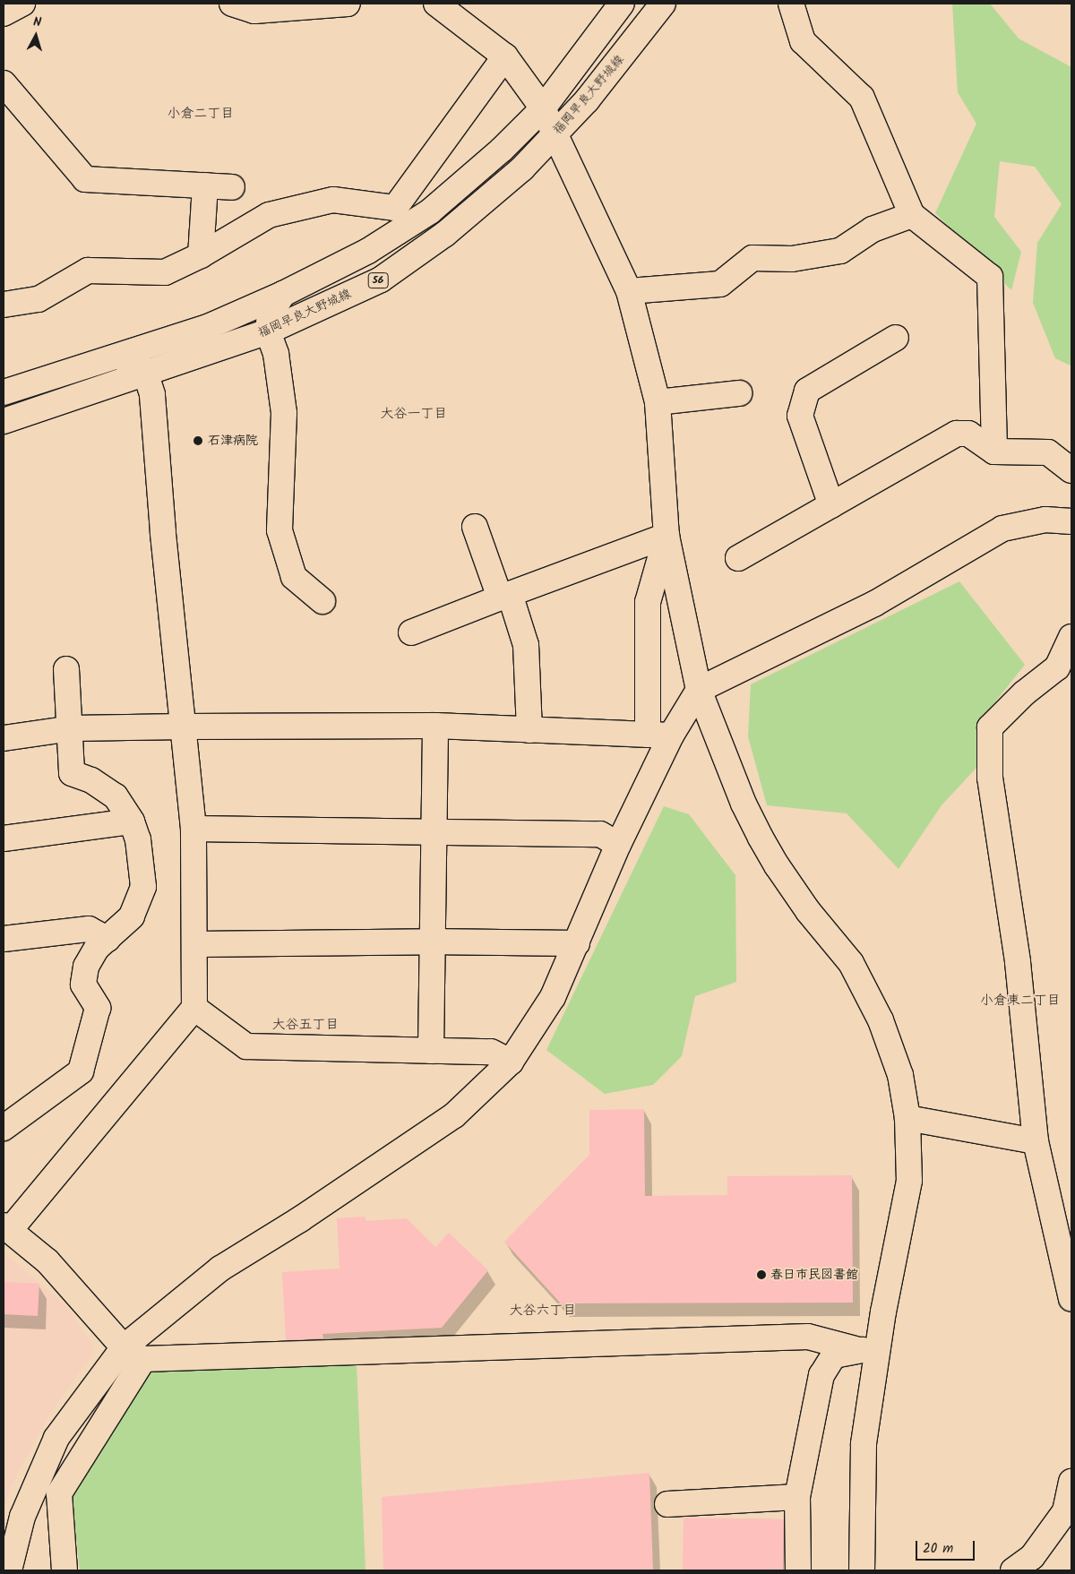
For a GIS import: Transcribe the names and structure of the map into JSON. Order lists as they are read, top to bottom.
{
  "streets": {
    "street": ["福岡早良大野城線", "56"]
  },
  "districts": [
    "小倉二丁目",
    "大谷一丁目",
    "小倉東二丁目",
    "大谷五丁目",
    "大谷六丁目"
  ],
  "places": ["石津病院", "春日市民図書館"],
  "scale_bar": "20 m",
  "north": "top"
}
